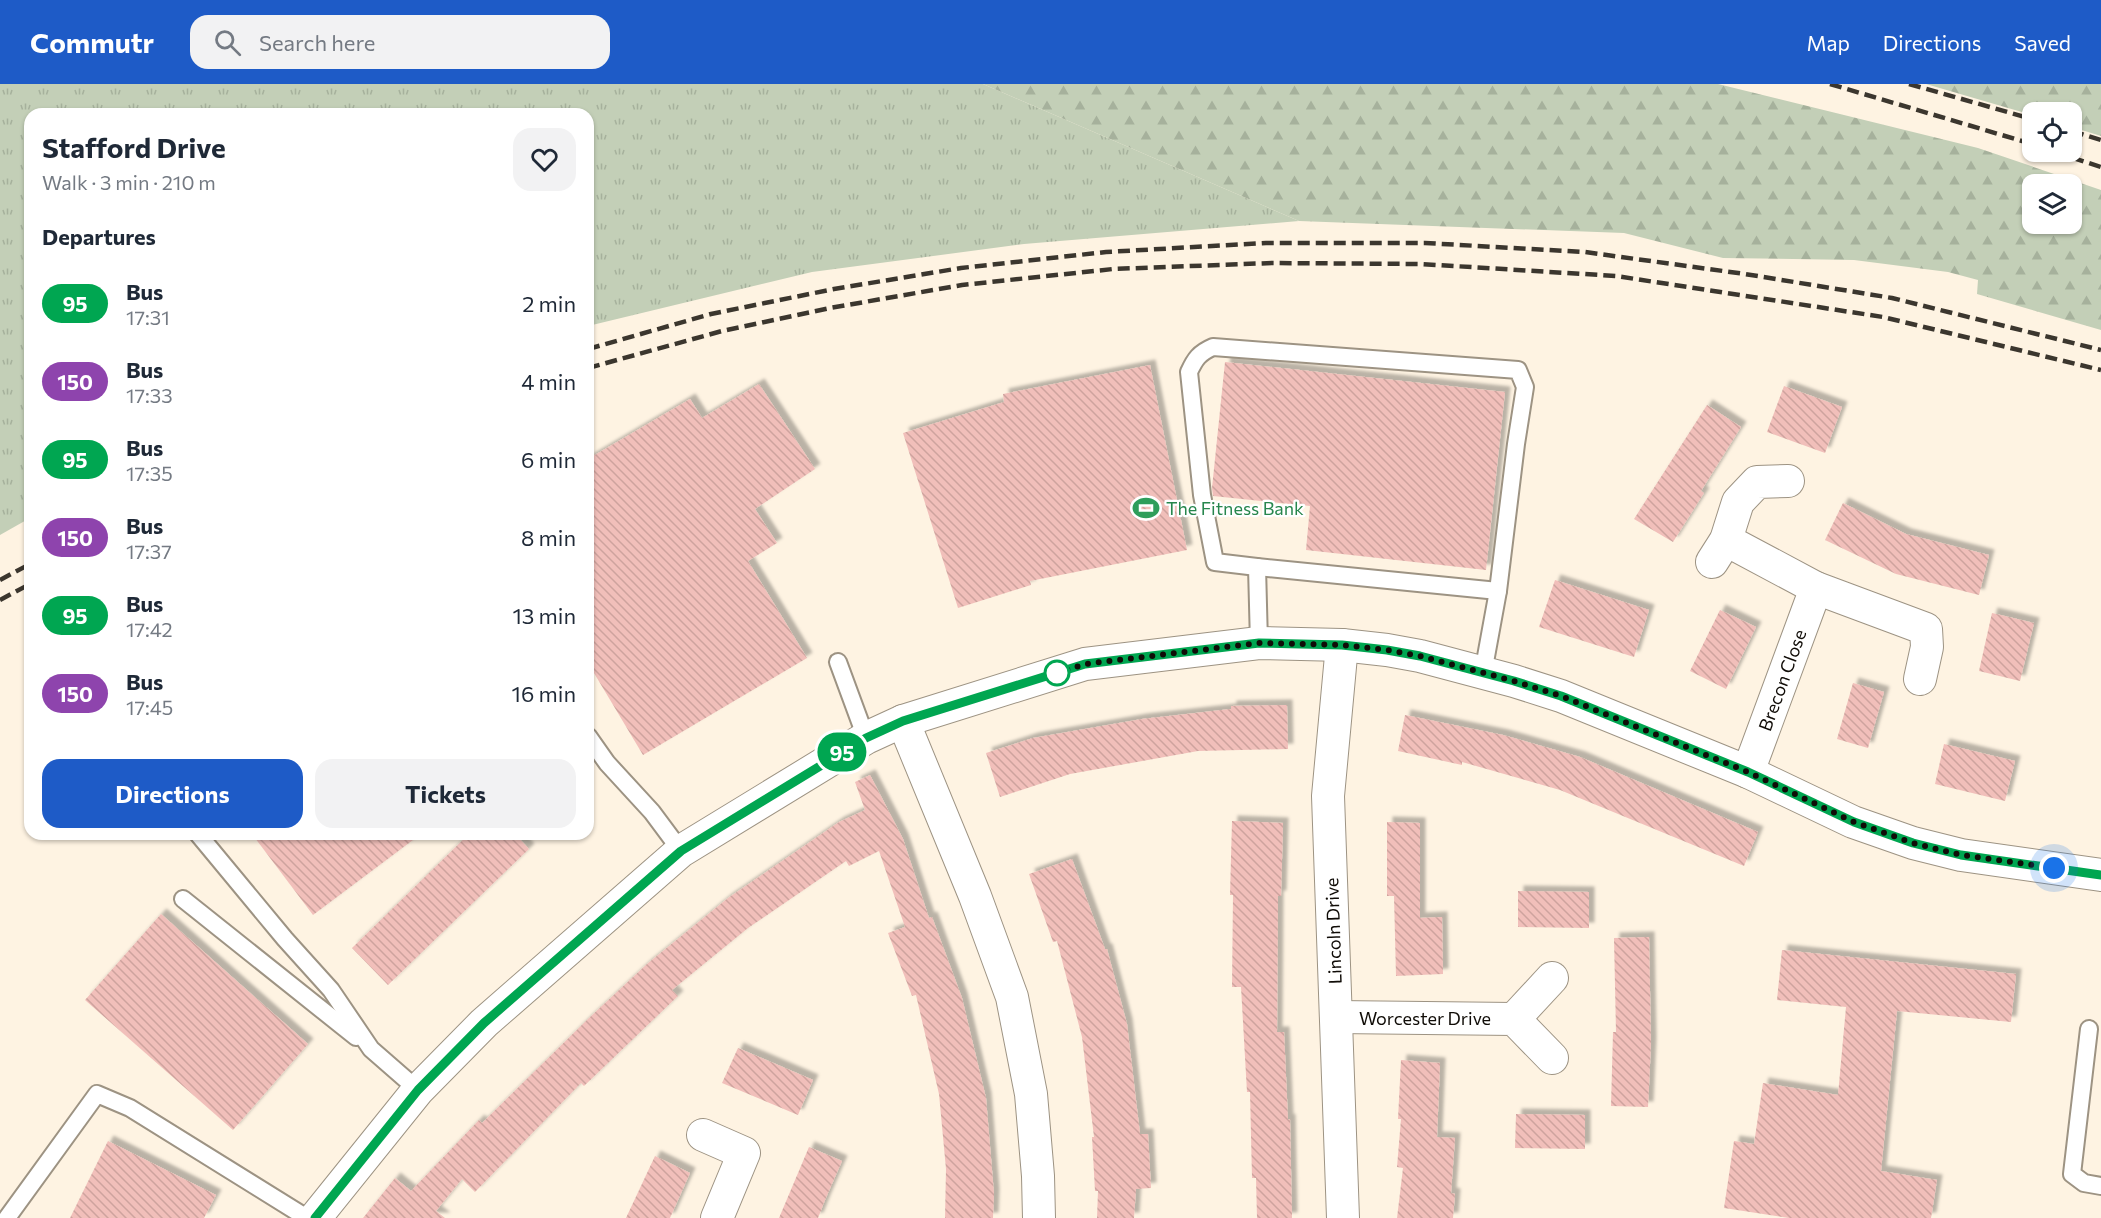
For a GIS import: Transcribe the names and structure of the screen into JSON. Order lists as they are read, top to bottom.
{
  "streets": {
    "street": ["Brecon Close", "Lincoln Drive", "Worcester Drive"]
  },
  "crossings": [
    ["Lincoln Drive", "Worcester Drive"]
  ],
  "places": {
    "sports": ["The Fitness Bank"]
  },
  "lines": ["bus line 95"],
  "page": {
    "header": "Commutr",
    "search": "Search here",
    "nav": ["Map", "Directions", "Saved"],
    "on_map": "95",
    "heading": [
      ["Stafford Drive", "Walk · 3 min · 210 m"],
      "Departures"
    ],
    "list": [
      {
        "mark": "95",
        "name": "Bus",
        "note": "17:31",
        "value": "2 min"
      },
      {
        "mark": "150",
        "name": "Bus",
        "note": "17:33",
        "value": "4 min"
      },
      {
        "mark": "95",
        "name": "Bus",
        "note": "17:35",
        "value": "6 min"
      },
      {
        "mark": "150",
        "name": "Bus",
        "note": "17:37",
        "value": "8 min"
      },
      {
        "mark": "95",
        "name": "Bus",
        "note": "17:42",
        "value": "13 min"
      },
      {
        "mark": "150",
        "name": "Bus",
        "note": "17:45",
        "value": "16 min"
      }
    ],
    "buttons": ["Directions", "Tickets"]
  }
}
